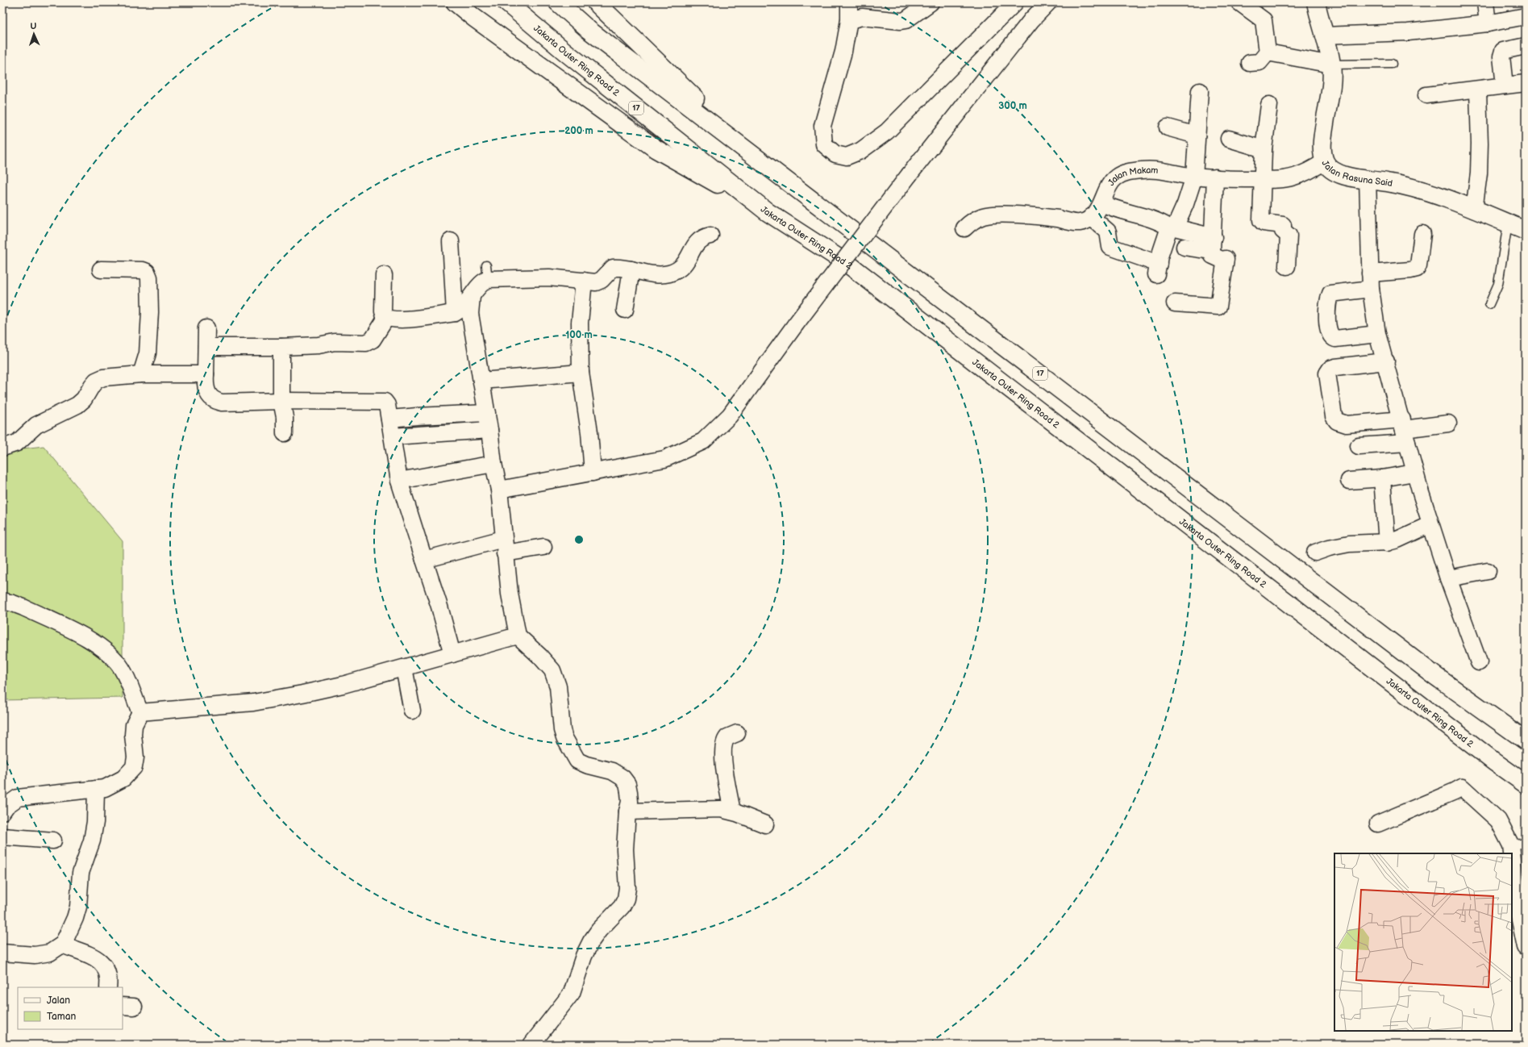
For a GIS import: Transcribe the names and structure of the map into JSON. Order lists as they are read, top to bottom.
{
  "streets": {
    "main road": ["Jakarta Outer Ring Road 2", "17", "Jalan Rasuna Said"],
    "street": ["Jalan Makam"]
  },
  "crossings": [
    ["Jalan Rasuna Said", "Jalan Makam"]
  ],
  "legend": ["Jalan", "Taman"],
  "north": "top",
  "rings": ["300 m", "200 m", "100 m"]
}
